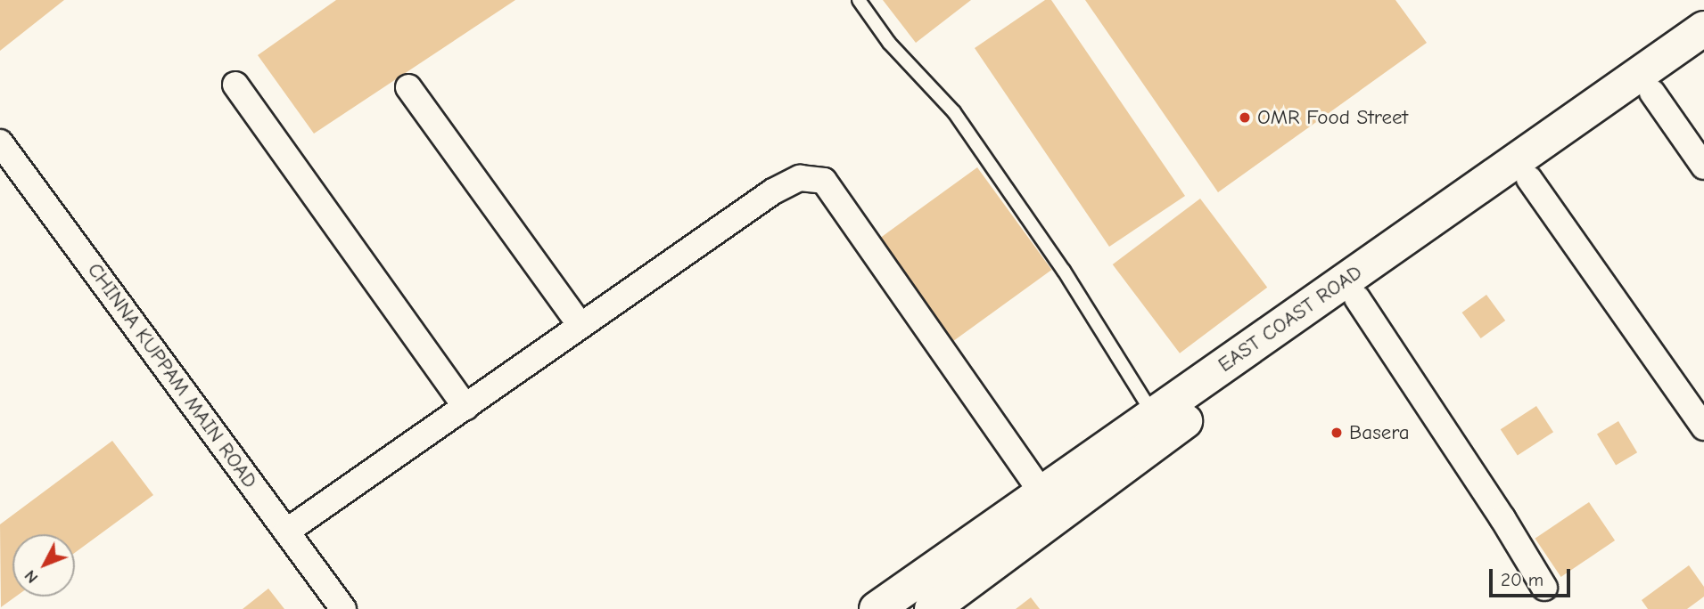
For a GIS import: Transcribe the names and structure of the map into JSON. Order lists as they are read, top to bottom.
{
  "streets": {
    "main road": ["EAST COAST ROAD"],
    "street": ["CHINNA KUPPAM MAIN ROAD"]
  },
  "places": ["OMR Food Street", "Basera"],
  "scale_bar": "20 m",
  "north": "bottom left"
}
